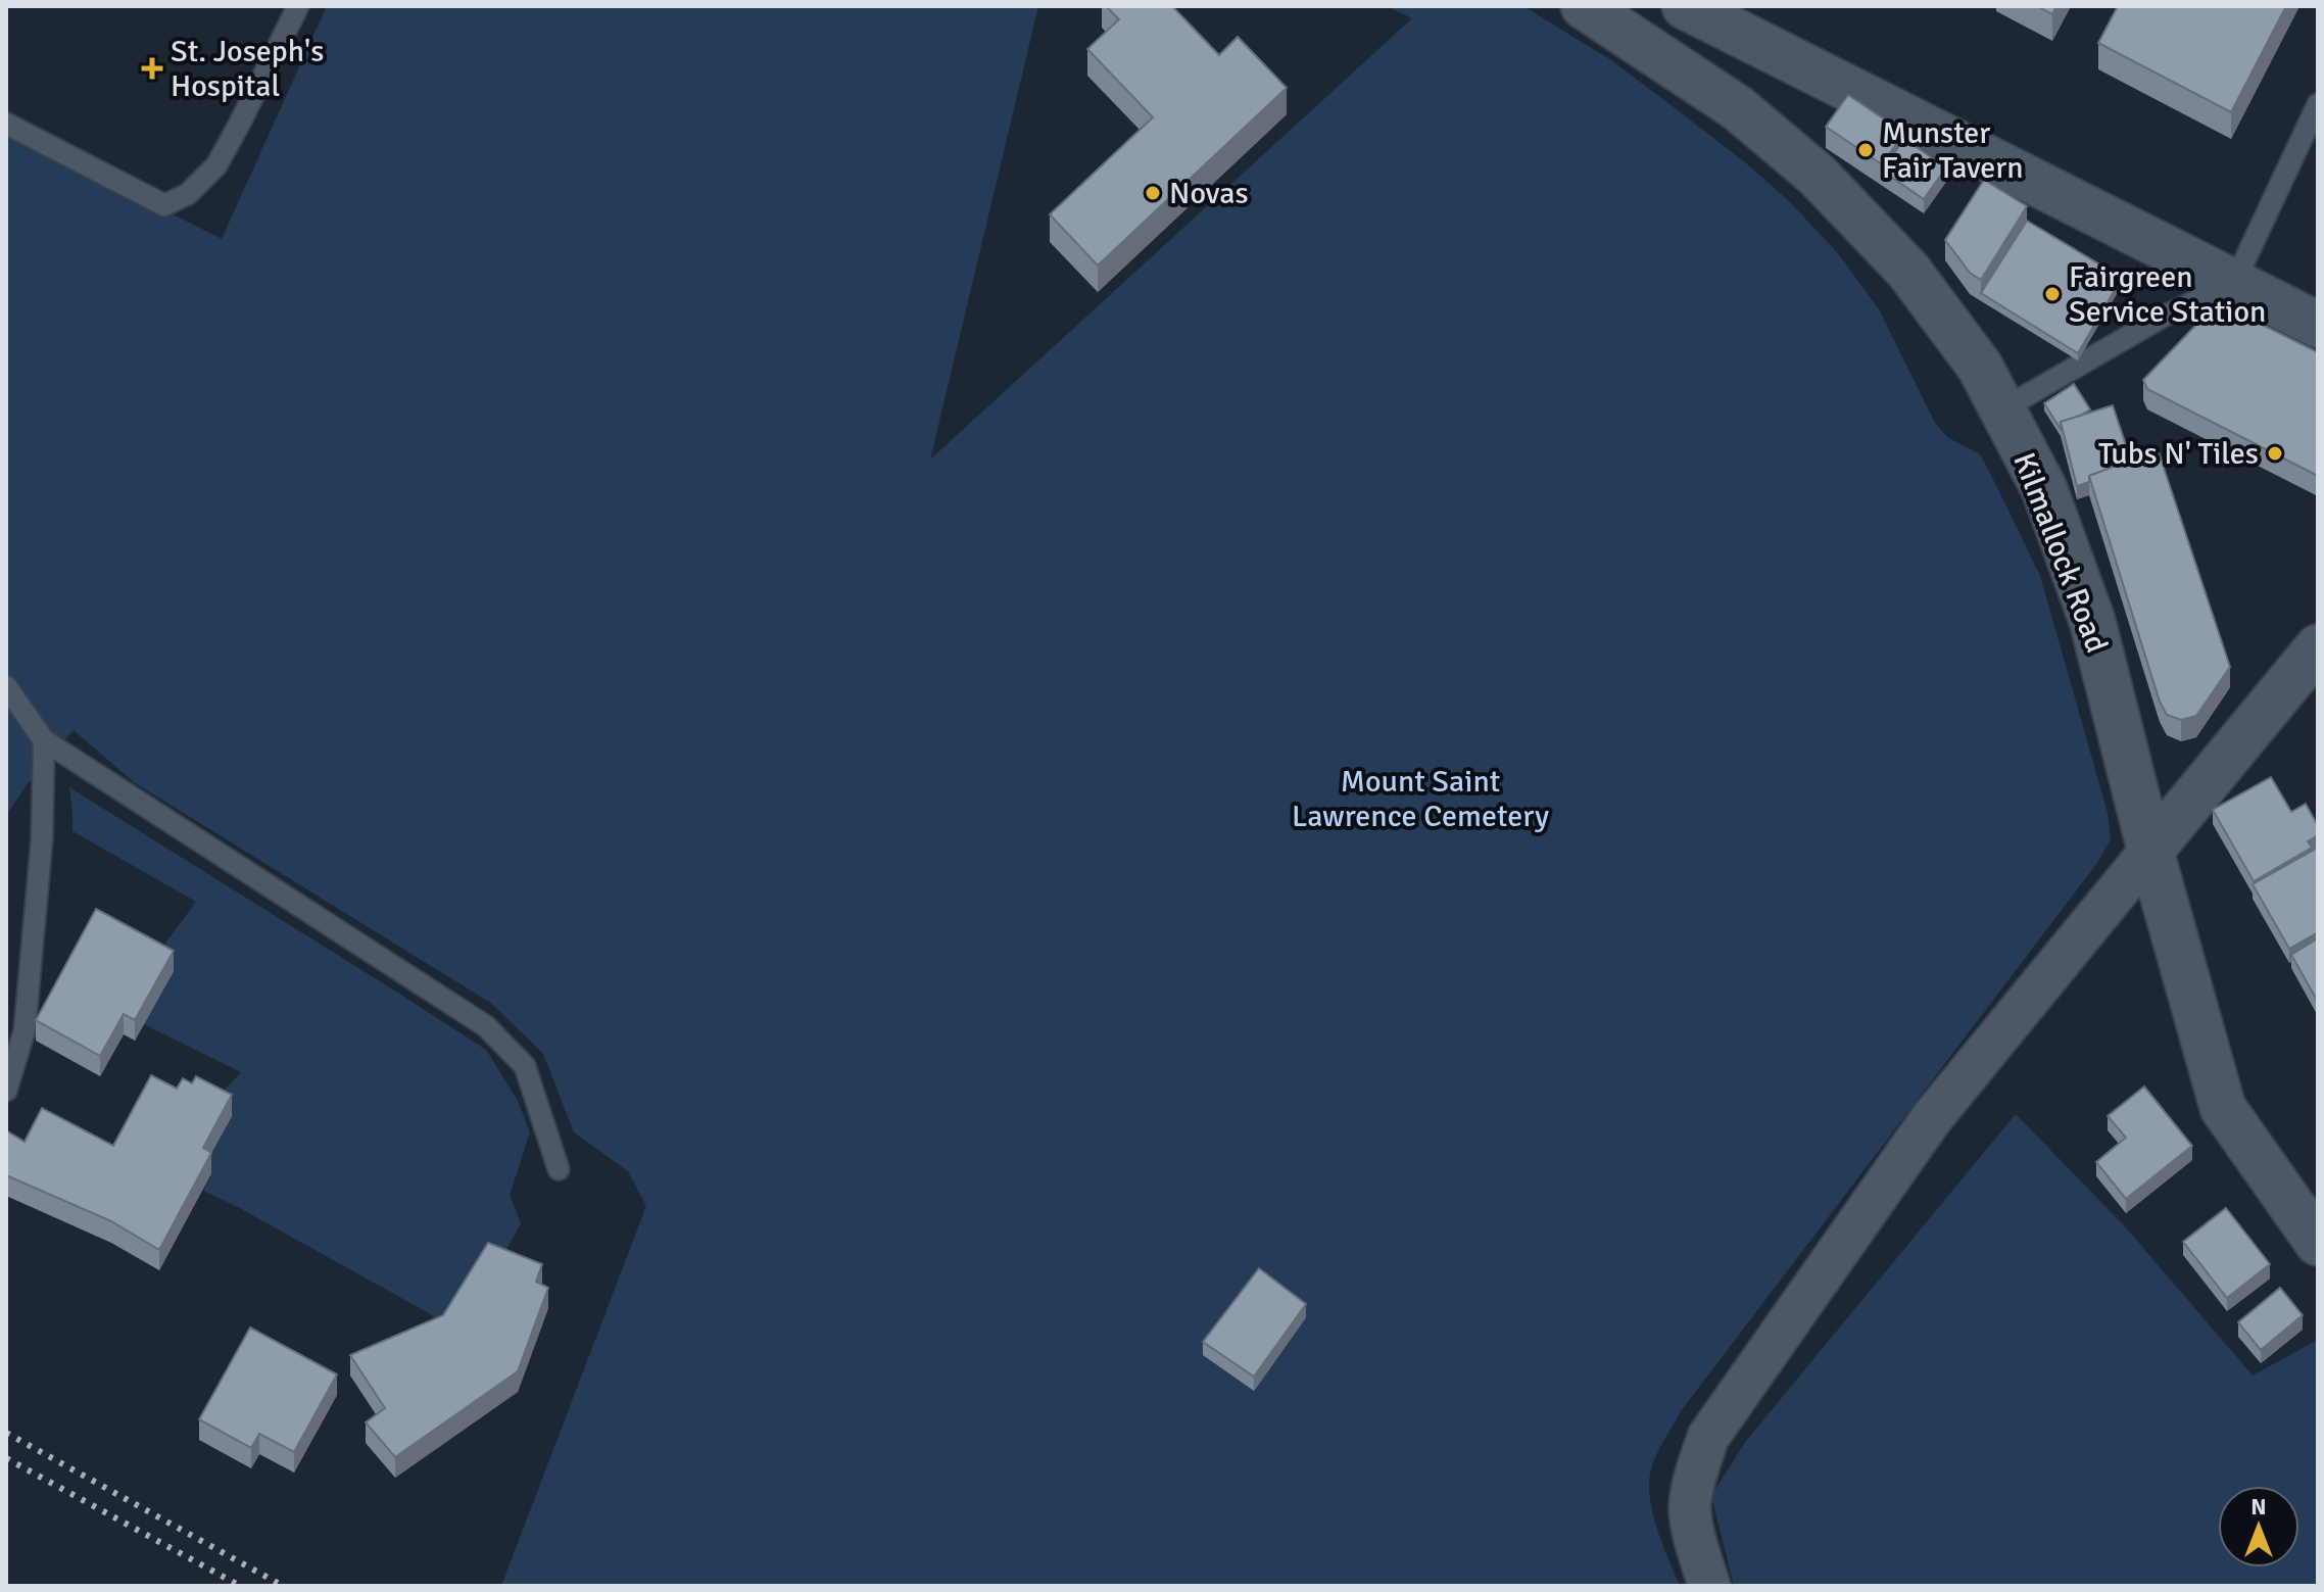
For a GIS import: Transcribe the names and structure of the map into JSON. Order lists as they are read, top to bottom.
{
  "streets": {
    "street": ["Kilmallock Road"]
  },
  "parks": ["Mount Saint Lawrence Cemetery"],
  "places": {
    "health": ["St. Joseph's Hospital"],
    "other": [
      "Munster Fair Tavern",
      "Novas",
      "Fairgreen Service Station",
      "Tubs N' Tiles"
    ]
  },
  "north": "top"
}
